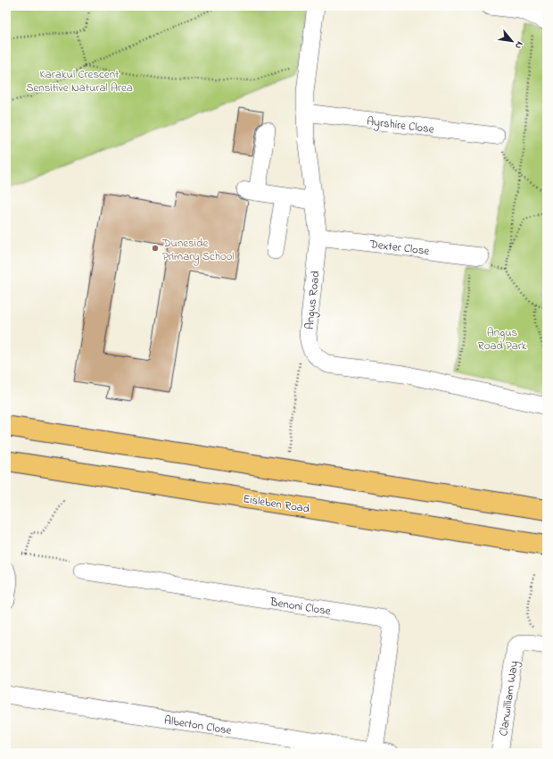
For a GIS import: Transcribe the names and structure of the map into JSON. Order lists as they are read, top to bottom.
{
  "streets": {
    "main road": ["Eisleben Road"],
    "street": [
      "Ayrshire Close",
      "Dexter Close",
      "Angus Road",
      "Benoni Close",
      "Clanwilliam Way",
      "Alberton Close"
    ]
  },
  "crossings": [
    ["Ayrshire Close", "Angus Road"],
    ["Dexter Close", "Angus Road"],
    ["Benoni Close", "Alberton Close"]
  ],
  "parks": ["Karakul Crescent Sensitive Natural Area", "Angus Road Park"],
  "places": ["Duneside Primary School"],
  "north": "bottom right"
}
